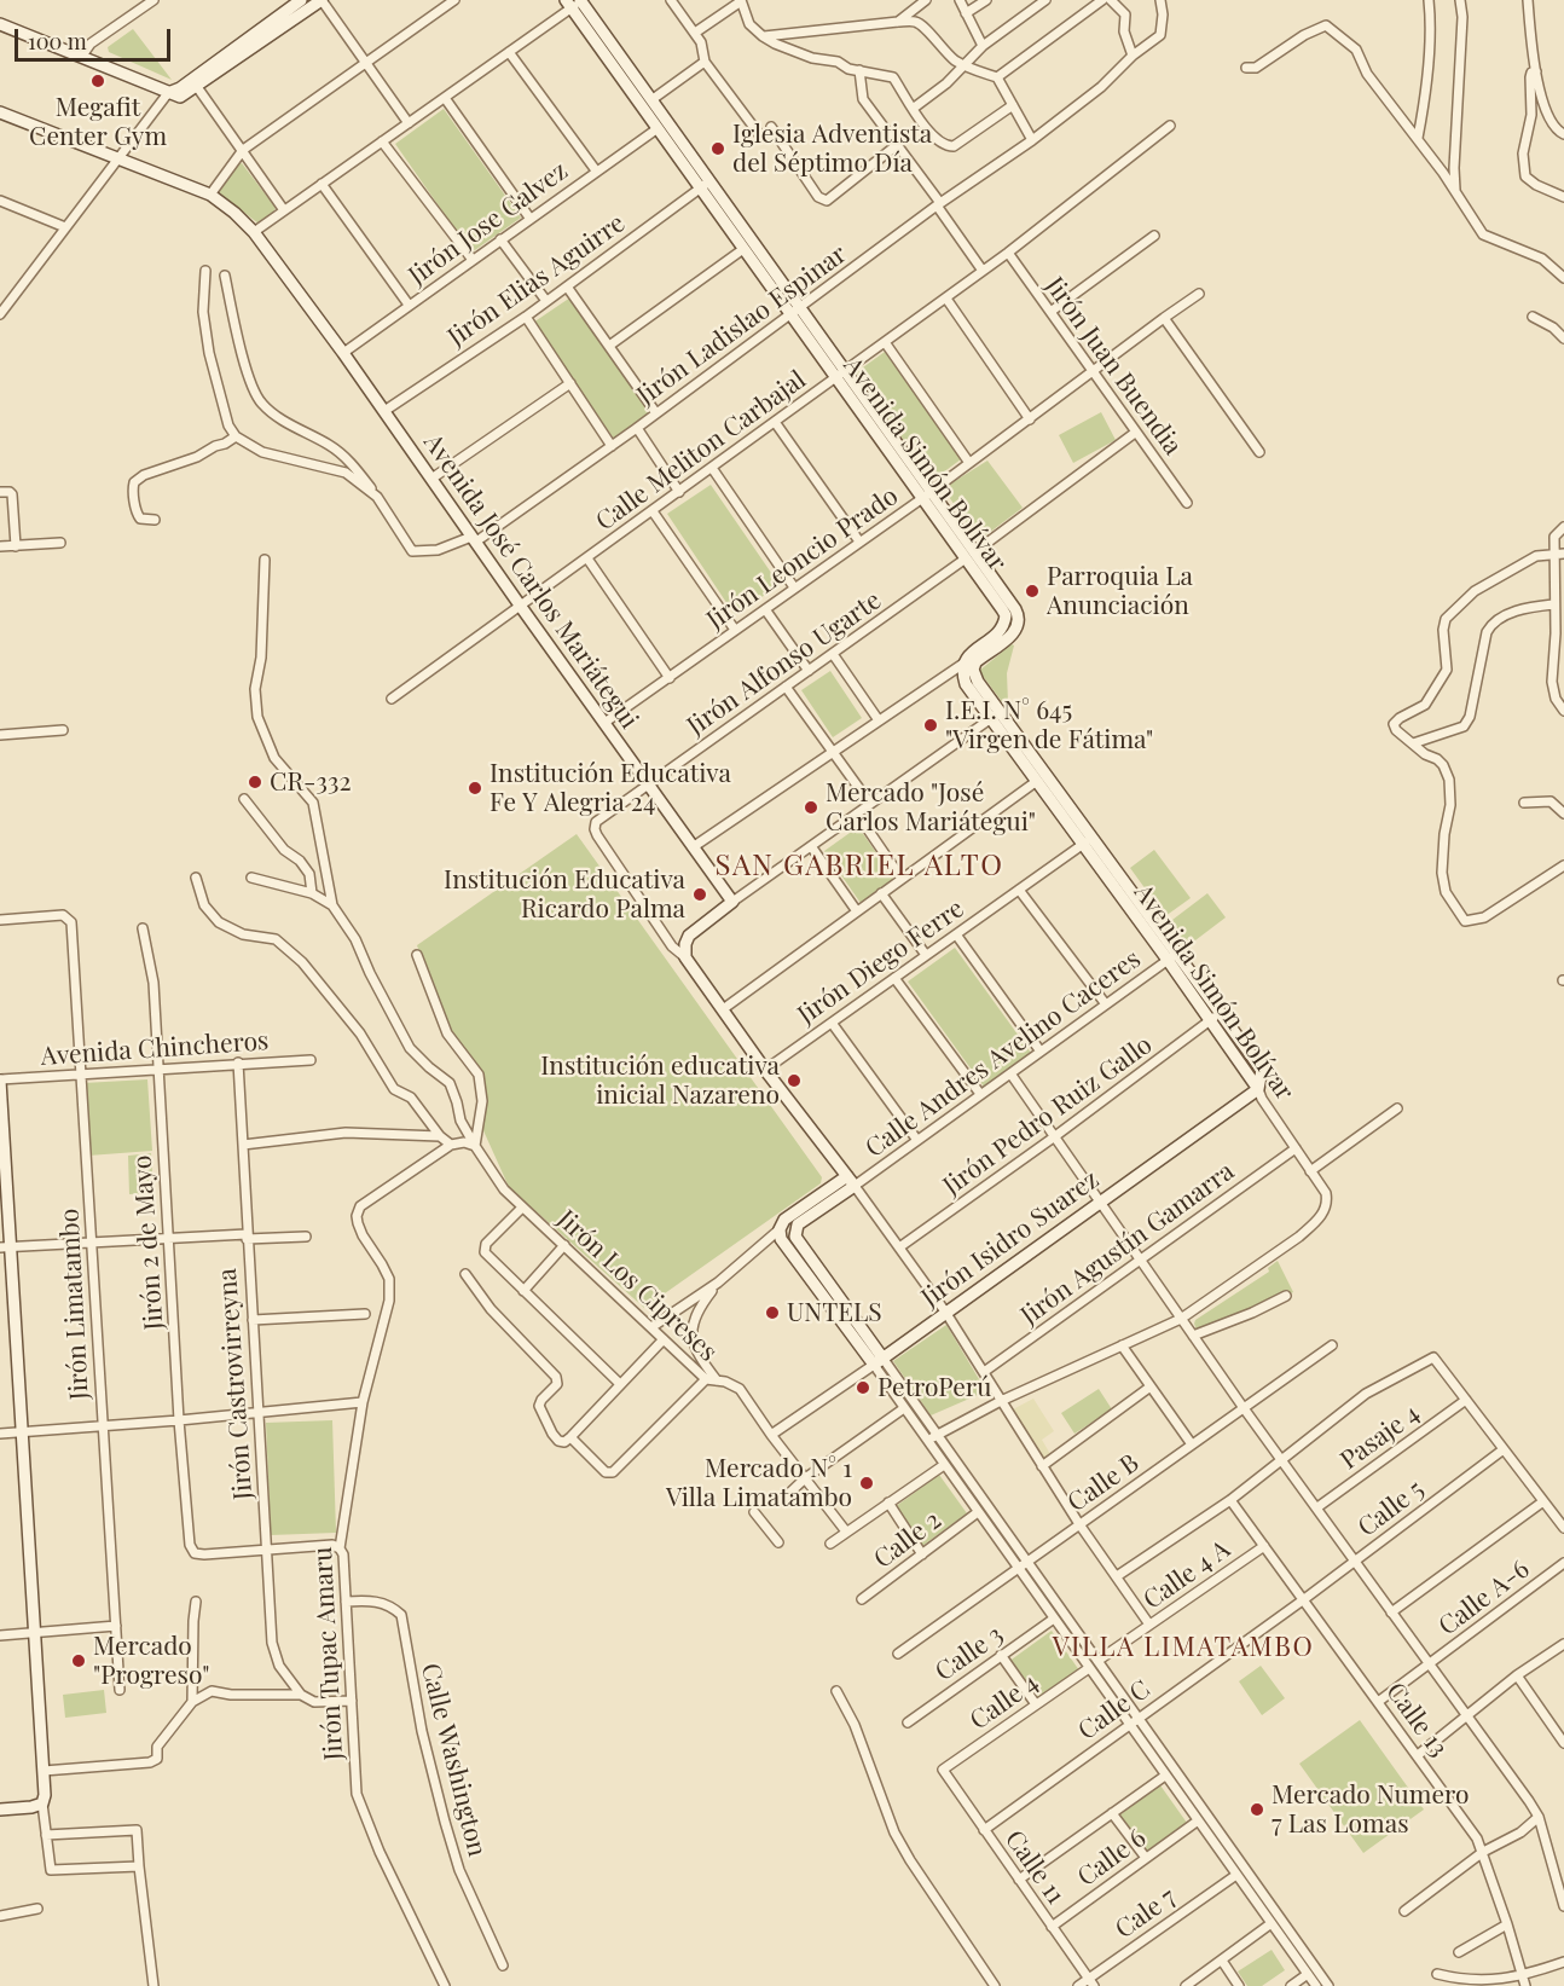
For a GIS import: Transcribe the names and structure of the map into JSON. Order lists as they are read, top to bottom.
{
  "streets": {
    "street": [
      "Jirón Jose Galvez",
      "Jirón Elias Aguirre",
      "Jirón Ladislao Espinar",
      "Jirón Juan Buendia",
      "Calle Meliton Carbajal",
      "Avenida Simón Bolívar",
      "Jirón Leoncio Prado",
      "Avenida José Carlos Mariátegui",
      "Jirón Alfonso Ugarte",
      "Jirón Diego Ferre",
      "Avenida Chincheros",
      "Calle Andres Avelino Caceres",
      "Jirón Pedro Ruiz Gallo",
      "Jirón Isidro Suarez",
      "Jirón 2 de Mayo",
      "Jirón Agustín Gamarra",
      "Jirón Los Cipreses",
      "Jirón Limatambo",
      "Jirón Castrovirreyna",
      "Pasaje 4",
      "Calle B",
      "Calle 5",
      "Calle 2",
      "Calle 4 A",
      "Calle A-6",
      "Jirón Tupac Amaru",
      "Calle 3",
      "Calle 4",
      "Calle C",
      "Calle 13",
      "Calle Washington",
      "Calle 6",
      "Calle 11",
      "Cale 7"
    ]
  },
  "crossings": [
    ["Jirón Jose Galvez", "Avenida Simón Bolívar"],
    ["Jirón Jose Galvez", "Avenida José Carlos Mariátegui"],
    ["Jirón Elias Aguirre", "Avenida Simón Bolívar"],
    ["Jirón Elias Aguirre", "Avenida José Carlos Mariátegui"],
    ["Jirón Ladislao Espinar", "Avenida Simón Bolívar"],
    ["Jirón Ladislao Espinar", "Avenida José Carlos Mariátegui"],
    ["Jirón Juan Buendia", "Calle Meliton Carbajal"],
    ["Jirón Juan Buendia", "Jirón Leoncio Prado"],
    ["Jirón Juan Buendia", "Jirón Alfonso Ugarte"],
    ["Calle Meliton Carbajal", "Avenida Simón Bolívar"],
    ["Calle Meliton Carbajal", "Avenida José Carlos Mariátegui"],
    ["Avenida Simón Bolívar", "Jirón Leoncio Prado"],
    ["Avenida Simón Bolívar", "Jirón Alfonso Ugarte"],
    ["Avenida Simón Bolívar", "Jirón Diego Ferre"],
    ["Avenida Simón Bolívar", "Calle Andres Avelino Caceres"],
    ["Avenida Simón Bolívar", "Jirón Pedro Ruiz Gallo"],
    ["Avenida Simón Bolívar", "Jirón Isidro Suarez"],
    ["Avenida Simón Bolívar", "Jirón Agustín Gamarra"],
    ["Jirón Leoncio Prado", "Avenida José Carlos Mariátegui"],
    ["Avenida José Carlos Mariátegui", "Jirón Alfonso Ugarte"],
    ["Avenida Chincheros", "Jirón 2 de Mayo"],
    ["Avenida Chincheros", "Jirón Limatambo"],
    ["Avenida Chincheros", "Jirón Castrovirreyna"],
    ["Jirón Isidro Suarez", "Jirón Los Cipreses"],
    ["Jirón 2 de Mayo", "Jirón Castrovirreyna"],
    ["Calle 5", "Calle C"],
    ["Calle 5", "Calle 13"],
    ["Calle 4 A", "Calle 13"],
    ["Calle A-6", "Calle 13"],
    ["Jirón Tupac Amaru", "Calle Washington"],
    ["Calle 4", "Calle 11"],
    ["Calle C", "Calle 13"],
    ["Calle C", "Calle 11"],
    ["Calle 6", "Calle 11"],
    ["Calle 11", "Cale 7"]
  ],
  "districts": ["SAN GABRIEL ALTO", "VILLA LIMATAMBO"],
  "places": [
    "Megafit Center Gym",
    "Iglesia Adventista del Séptimo Día",
    "Parroquia La Anunciación",
    "I.E.I. N° 645 \"Virgen de Fátima\"",
    "CR-332",
    "Institución Educativa Fe Y Alegria 24",
    "Mercado \"José Carlos Mariátegui\"",
    "Institución Educativa Ricardo Palma",
    "Institución educativa inicial Nazareno",
    "UNTELS",
    "PetroPerú",
    "Mercado N° 1 Villa Limatambo",
    "Mercado \"Progreso\"",
    "Mercado Numero 7 Las Lomas"
  ],
  "scale_bar": "100 m"
}
